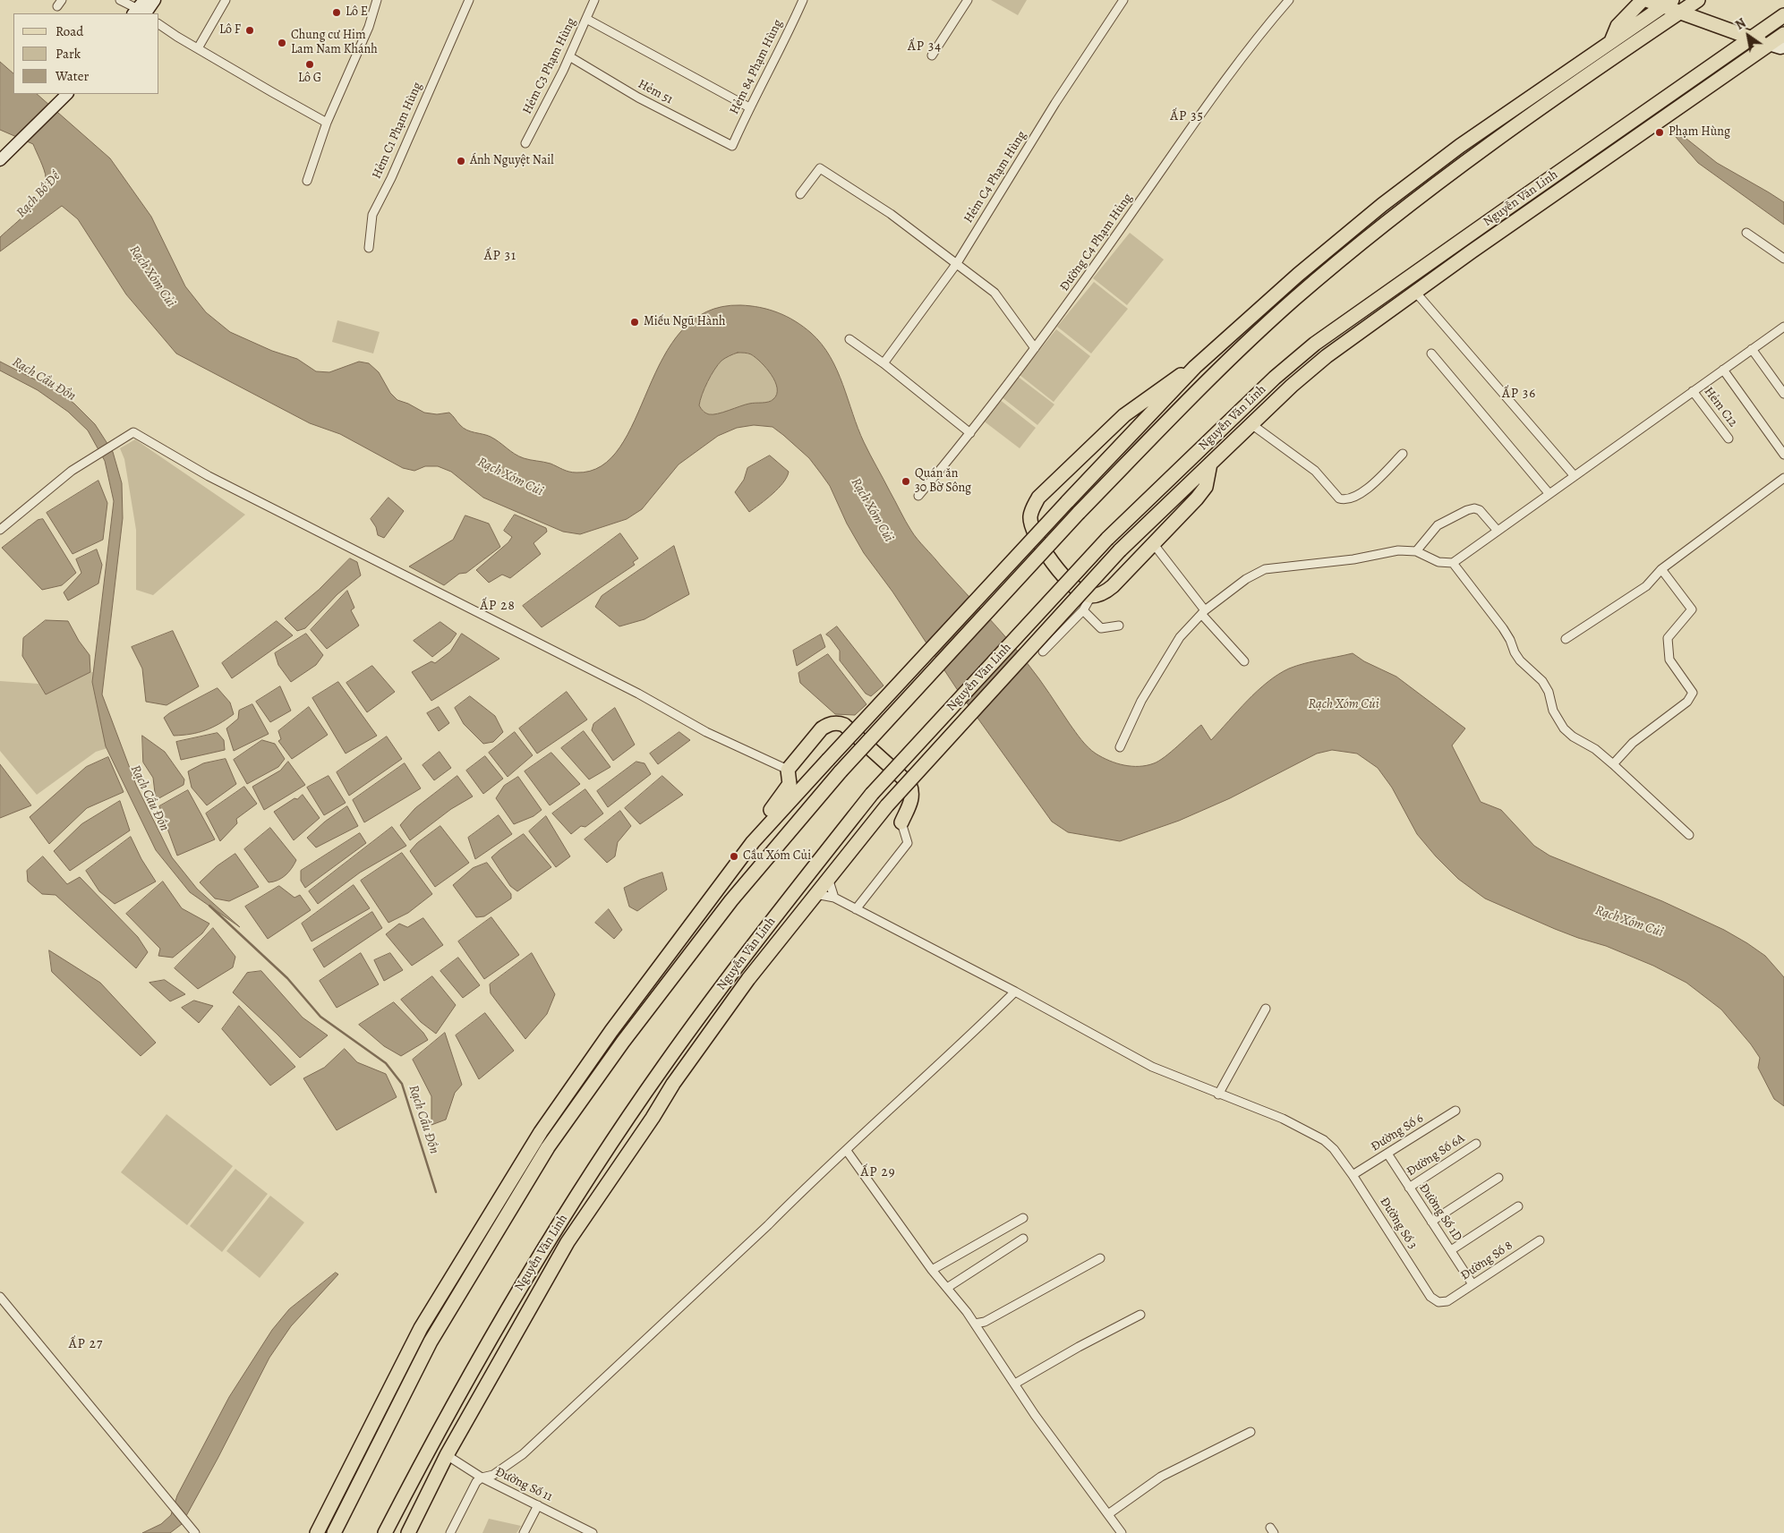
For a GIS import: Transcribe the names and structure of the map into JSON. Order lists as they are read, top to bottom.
{
  "streets": {
    "main road": ["Nguyễn Văn Linh"],
    "street": [
      "Hẻm C3 Phạm Hùng",
      "Hẻm 84 Phạm Hùng",
      "Hẻm 51",
      "Hẻm C1 Phạm Hùng",
      "Hẻm C4 Phạm Hùng",
      "Đường C4 Phạm Hủng",
      "Hẻm C12",
      "Đường Số 6",
      "Đường Số 6A",
      "Đường Số 1D",
      "Đường Số 3",
      "Đường Số 8",
      "Đường Số 11"
    ]
  },
  "crossings": [
    ["Hẻm C3 Phạm Hùng", "Hẻm 51"],
    ["Hẻm 84 Phạm Hùng", "Hẻm 51"],
    ["Nguyễn Văn Linh", "Đường Số 3"],
    ["Nguyễn Văn Linh", "Đường Số 11"],
    ["Đường Số 6", "Đường Số 1D"],
    ["Đường Số 6", "Đường Số 3"],
    ["Đường Số 6A", "Đường Số 1D"],
    ["Đường Số 1D", "Đường Số 8"],
    ["Đường Số 3", "Đường Số 8"]
  ],
  "districts": [
    "ẤP 34",
    "ẤP 35",
    "ẤP 31",
    "ẤP 36",
    "ẤP 28",
    "ẤP 29",
    "ẤP 27"
  ],
  "water": ["Rạch Bồ Đề", "Rạch Xóm Củi", "Rạch Cầu Đồn"],
  "places": [
    "Lô E",
    "Lô F",
    "Chung cư Him Lam Nam Khánh",
    "Lô G",
    "Phạm Hùng",
    "Ánh Nguyệt Nail",
    "Miếu Ngũ Hành",
    "Quán ăn 30 Bờ Sông",
    "Cầu Xóm Củi"
  ],
  "legend": ["Road", "Park", "Water"],
  "north": "top left"
}
